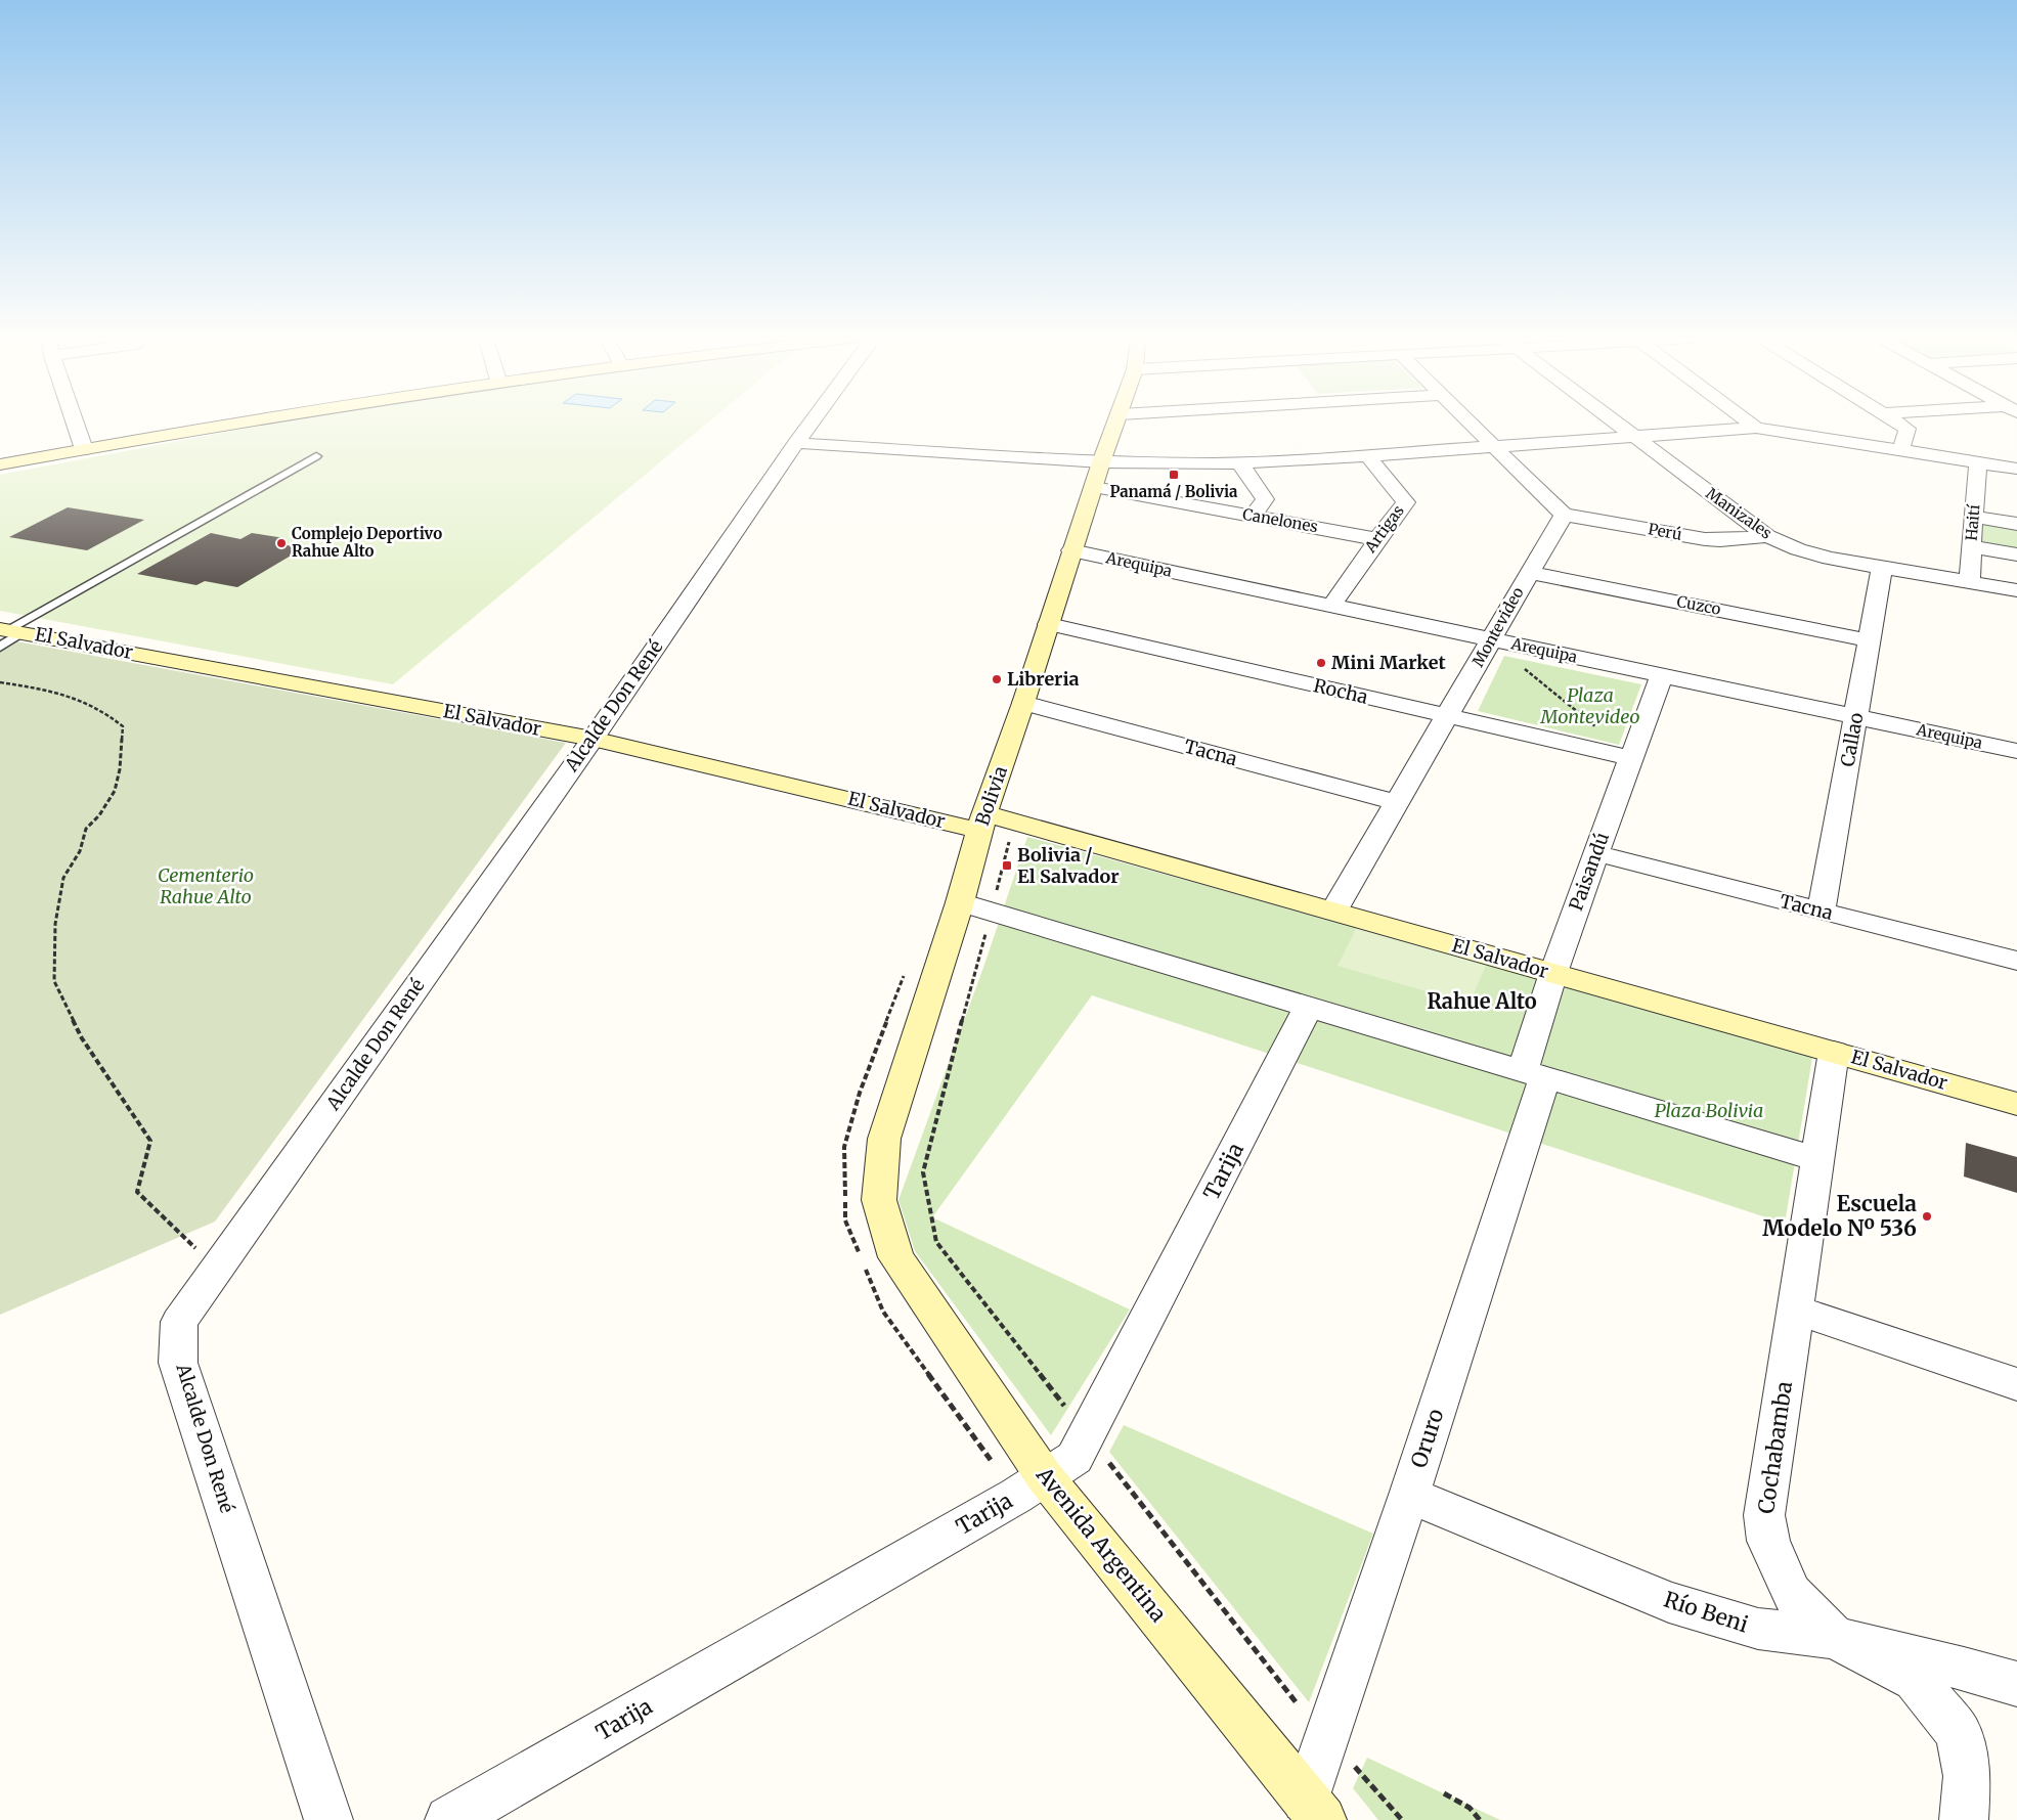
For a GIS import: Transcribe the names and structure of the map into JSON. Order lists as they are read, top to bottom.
{
  "streets": {
    "street": [
      "Manizales",
      "Canelones",
      "Haití",
      "Artigas",
      "Perú",
      "Arequipa",
      "Cuzco",
      "Montevideo",
      "El Salvador",
      "Rocha",
      "Alcalde Don René",
      "Callao",
      "Tacna",
      "Bolivia",
      "Paisandú",
      "Tarija",
      "Oruro",
      "Cochabamba",
      "Avenida Argentina",
      "Río Beni"
    ]
  },
  "crossings": [
    ["Manizales", "Haití"],
    ["Manizales", "Perú"],
    ["Manizales", "Callao"],
    ["Canelones", "Artigas"],
    ["Canelones", "Bolivia"],
    ["Artigas", "Arequipa"],
    ["Perú", "Montevideo"],
    ["Arequipa", "Montevideo"],
    ["Arequipa", "Callao"],
    ["Arequipa", "Bolivia"],
    ["Arequipa", "Paisandú"],
    ["Cuzco", "Montevideo"],
    ["Cuzco", "Callao"],
    ["Montevideo", "El Salvador"],
    ["Montevideo", "Rocha"],
    ["Montevideo", "Tacna"],
    ["El Salvador", "Alcalde Don René"],
    ["El Salvador", "Bolivia"],
    ["El Salvador", "Paisandú"],
    ["El Salvador", "Cochabamba"],
    ["Rocha", "Bolivia"],
    ["Rocha", "Paisandú"],
    ["Callao", "Tacna"],
    ["Tacna", "Bolivia"],
    ["Tacna", "Paisandú"],
    ["Bolivia", "Avenida Argentina"],
    ["Paisandú", "Oruro"],
    ["Tarija", "Avenida Argentina"],
    ["Oruro", "Avenida Argentina"],
    ["Oruro", "Río Beni"],
    ["Cochabamba", "Río Beni"]
  ],
  "districts": ["Rahue Alto"],
  "parks": ["Plaza Montevideo", "Cementerio Rahue Alto", "Plaza Bolivia"],
  "places": {
    "transit": ["Panamá / Bolivia", "Bolivia / El Salvador"],
    "other": [
      "Complejo Deportivo Rahue Alto",
      "Mini Market",
      "Libreria",
      "Escuela Modelo Nº 536"
    ]
  }
}
